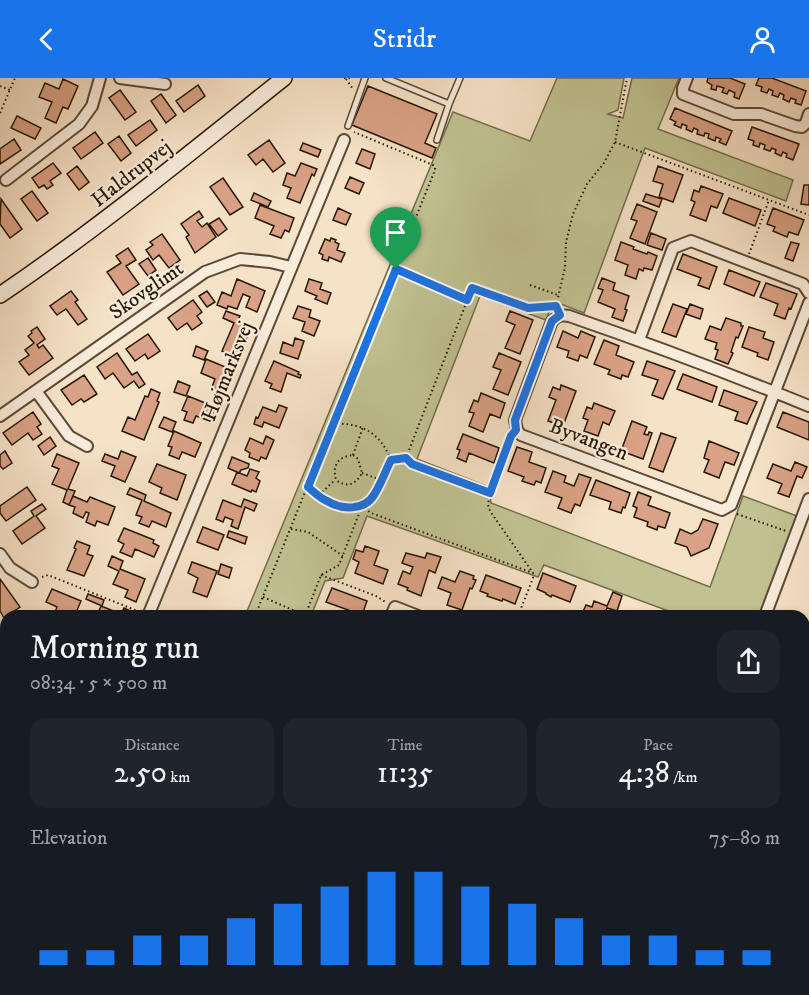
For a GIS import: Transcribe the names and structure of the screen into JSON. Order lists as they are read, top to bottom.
{
  "streets": {
    "main road": ["Haldrupvej"],
    "street": ["Skovglimt", "Højmarksvej", "Byvangen"]
  },
  "crossings": [
    ["Skovglimt", "Højmarksvej"]
  ],
  "page": {
    "header": "Stridr",
    "heading": ["Morning run", "08:34 · 5 × 500 m"],
    "stats": [
      ["Distance", "2.50 km"],
      ["Time", "11:35"],
      ["Pace", "4:38 /km"]
    ],
    "chart": ["Elevation", "75–80 m"]
  }
}
